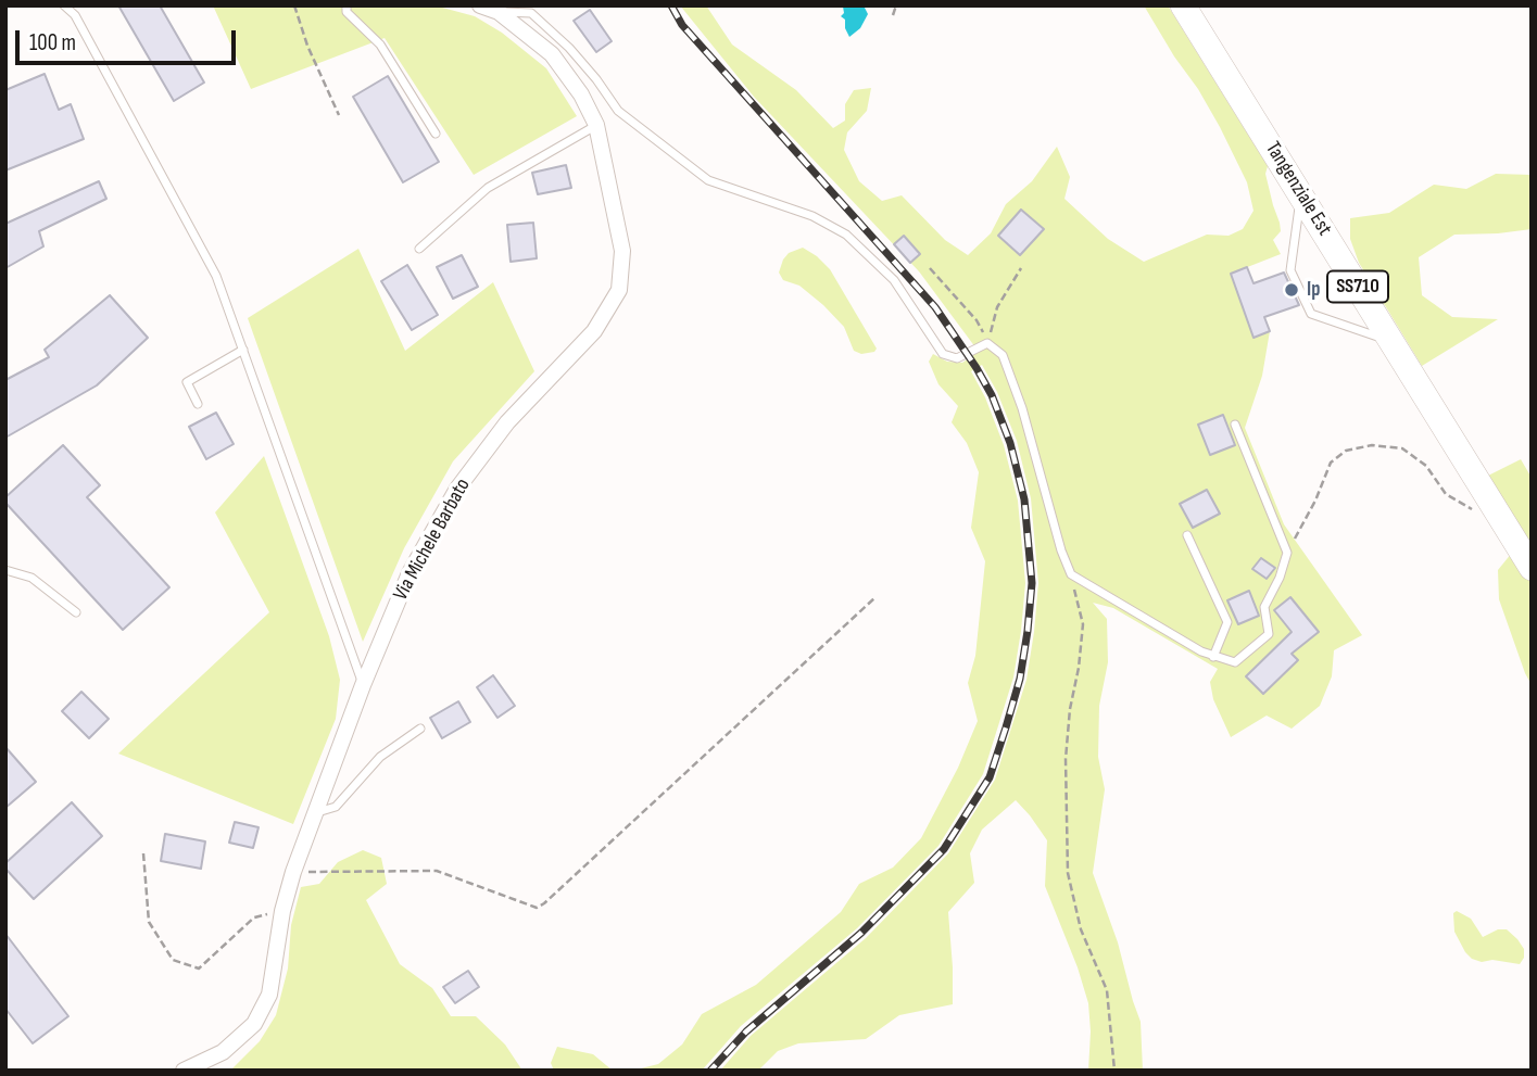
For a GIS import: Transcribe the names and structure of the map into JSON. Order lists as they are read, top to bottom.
{
  "streets": {
    "main road": ["Tangenziale Est", "SS710"],
    "street": ["Via Michele Barbato"]
  },
  "places": ["Ip"],
  "scale_bar": "100 m"
}
